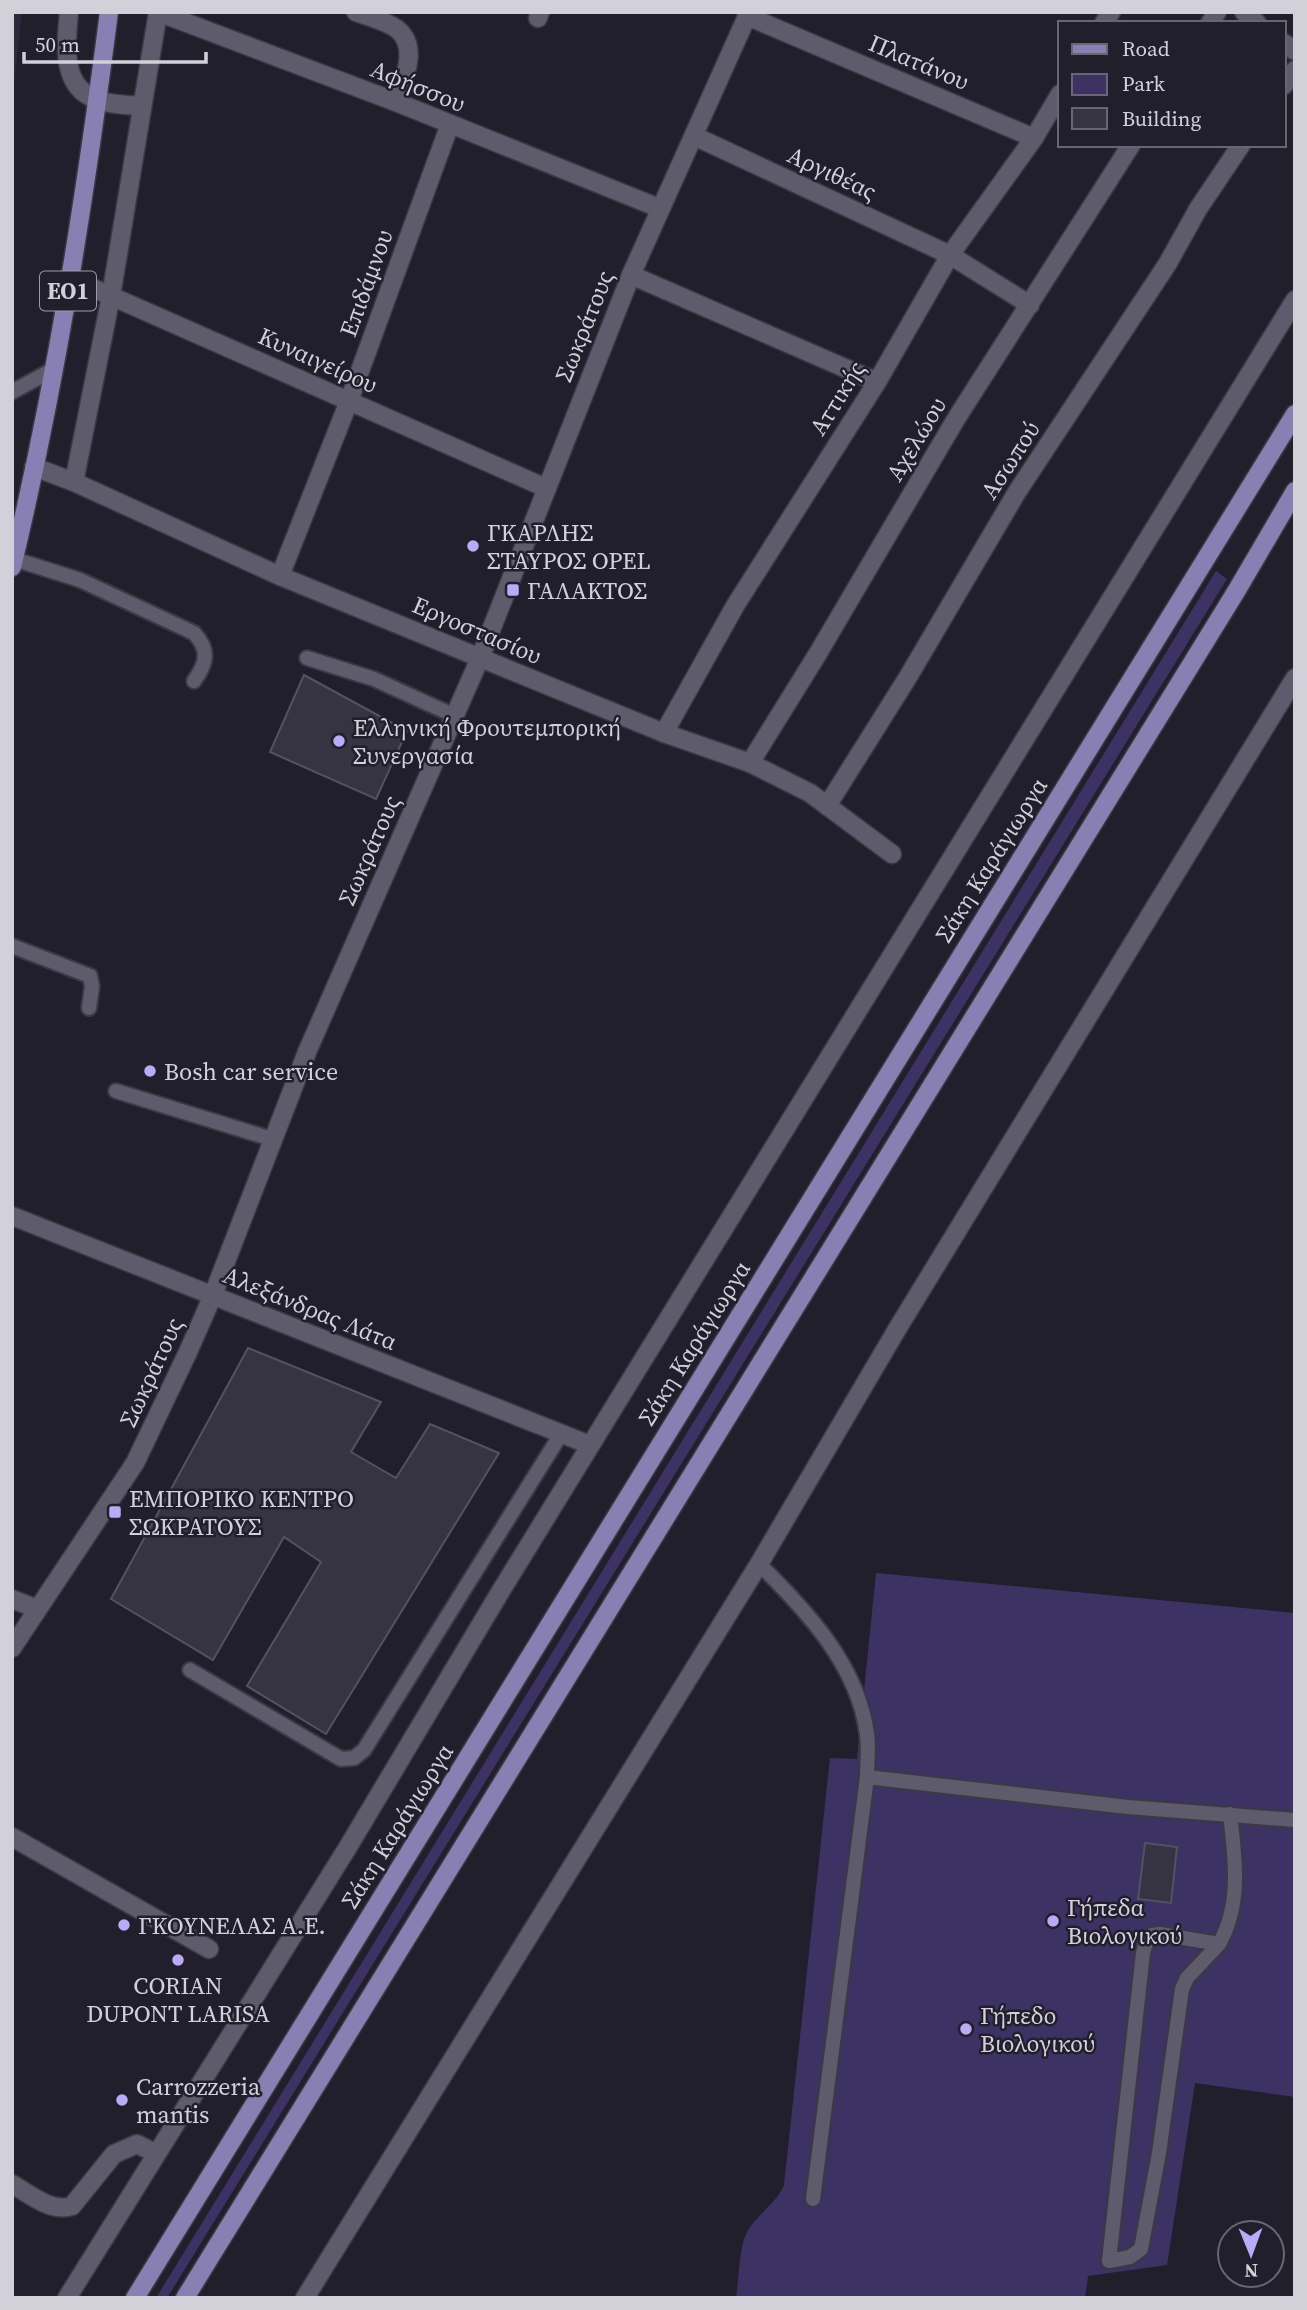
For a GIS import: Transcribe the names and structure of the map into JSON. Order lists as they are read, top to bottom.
{
  "streets": {
    "main road": ["ΕΟ1", "Σάκη Καράγιωργα"],
    "street": [
      "Πλατάνου",
      "Αφήσσου",
      "Αργιθέας",
      "Επιδάμνου",
      "Σωκράτους",
      "Κυναιγείρου",
      "Αττικής",
      "Αχελώου",
      "Ασωπού",
      "Εργοστασίου",
      "Αλεξάνδρας Λάτα"
    ]
  },
  "crossings": [
    ["Πλατάνου", "Σωκράτους"],
    ["Πλατάνου", "Αττικής"],
    ["Αφήσσου", "Επιδάμνου"],
    ["Αφήσσου", "Σωκράτους"],
    ["Αργιθέας", "Σωκράτους"],
    ["Αργιθέας", "Αττικής"],
    ["Αργιθέας", "Αχελώου"],
    ["Επιδάμνου", "Κυναιγείρου"],
    ["Επιδάμνου", "Εργοστασίου"],
    ["ΕΟ1", "Κυναιγείρου"],
    ["ΕΟ1", "Εργοστασίου"],
    ["Σωκράτους", "Κυναιγείρου"],
    ["Σωκράτους", "Εργοστασίου"],
    ["Σωκράτους", "Αλεξάνδρας Λάτα"],
    ["Αττικής", "Εργοστασίου"],
    ["Αχελώου", "Εργοστασίου"],
    ["Ασωπού", "Εργοστασίου"]
  ],
  "places": {
    "other": [
      "ΓΚΑΡΛΗΣ ΣΤΑΥΡΟΣ OPEL",
      "Ελληνική Φρουτεμπορική Συνεργασία",
      "Bosh car service",
      "Γήπεδα Βιολογικού",
      "ΓΚΟΥΝΕΛΑΣ Α.Ε.",
      "CORIAN DUPONT LARISA",
      "Γήπεδο Βιολογικού",
      "Carrozzeria mantis"
    ],
    "transit": ["ΓΑΛΑΚΤΟΣ", "ΕΜΠΟΡΙΚΟ ΚΕΝΤΡΟ ΣΩΚΡΑΤΟΥΣ"]
  },
  "legend": ["Road", "Park", "Building"],
  "scale_bar": "50 m",
  "north": "bottom"
}
